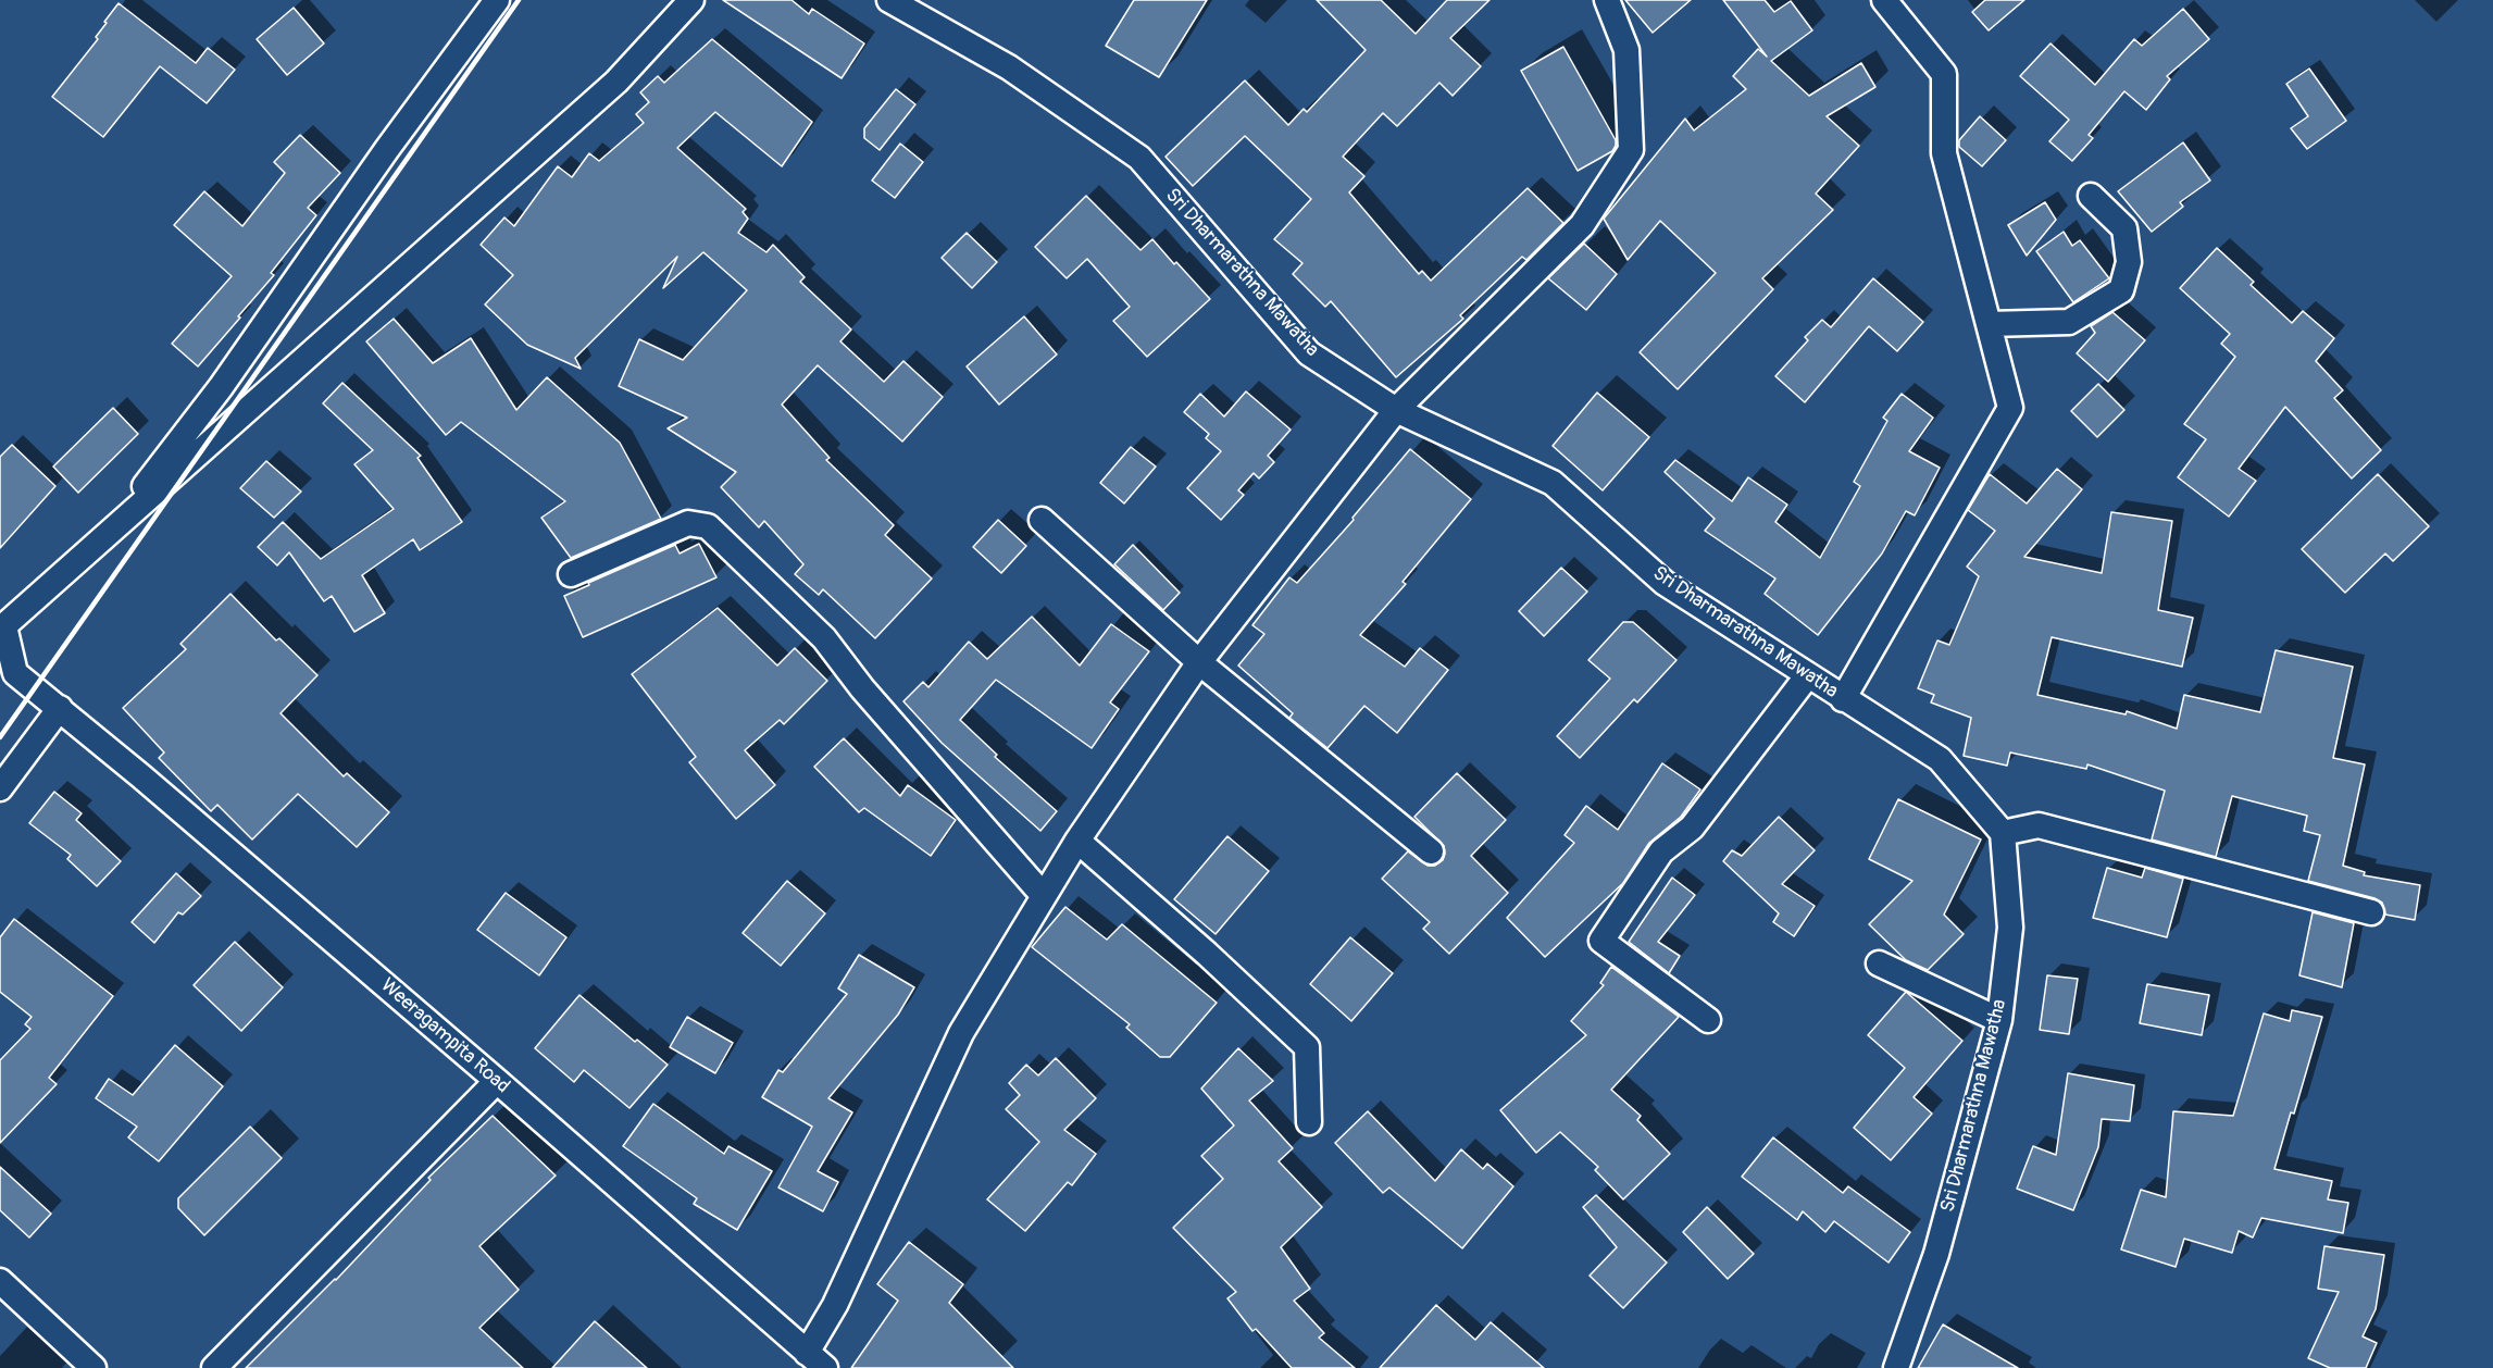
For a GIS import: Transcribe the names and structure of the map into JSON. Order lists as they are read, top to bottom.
{
  "streets": {
    "street": ["Sri Dharmarathna Mawatha", "Weeragampita Road"]
  }
}
